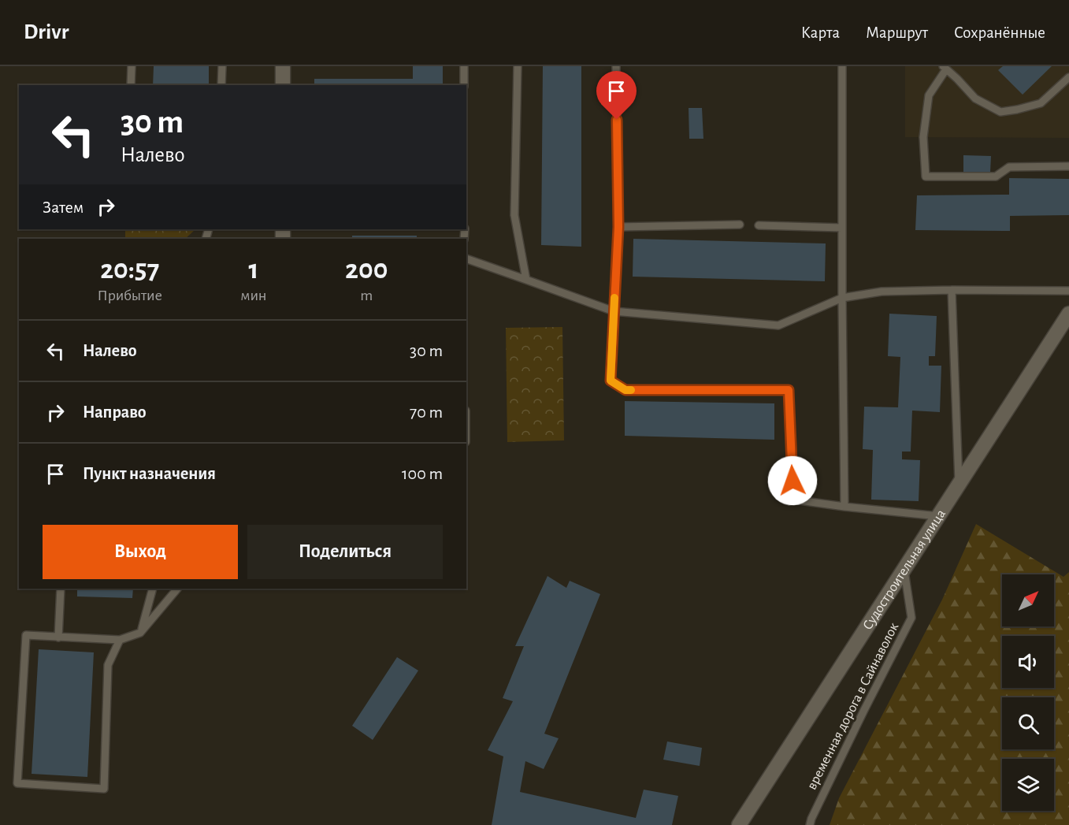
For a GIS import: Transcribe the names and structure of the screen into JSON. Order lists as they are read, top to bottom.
{
  "streets": {
    "street": ["Судостроительная улица"],
    "lane": ["временная дорога в Сайнаволок"]
  },
  "crossings": [
    ["Судостроительная улица", "временная дорога в Сайнаволок"]
  ],
  "north": "top right",
  "page": {
    "header": "Drivr",
    "nav": ["Карта", "Маршрут", "Сохранённые"],
    "turn": ["30 m", "Налево"],
    "then": "Затем",
    "eta": [
      "20:57",
      "Прибытие",
      "1",
      "мин",
      "200",
      "m"
    ],
    "list": [
      {
        "name": "Налево",
        "value": "30 m"
      },
      {
        "name": "Направо",
        "value": "70 m"
      },
      {
        "name": "Пункт назначения",
        "value": "100 m"
      }
    ],
    "buttons": ["Выход", "Поделиться"]
  }
}
